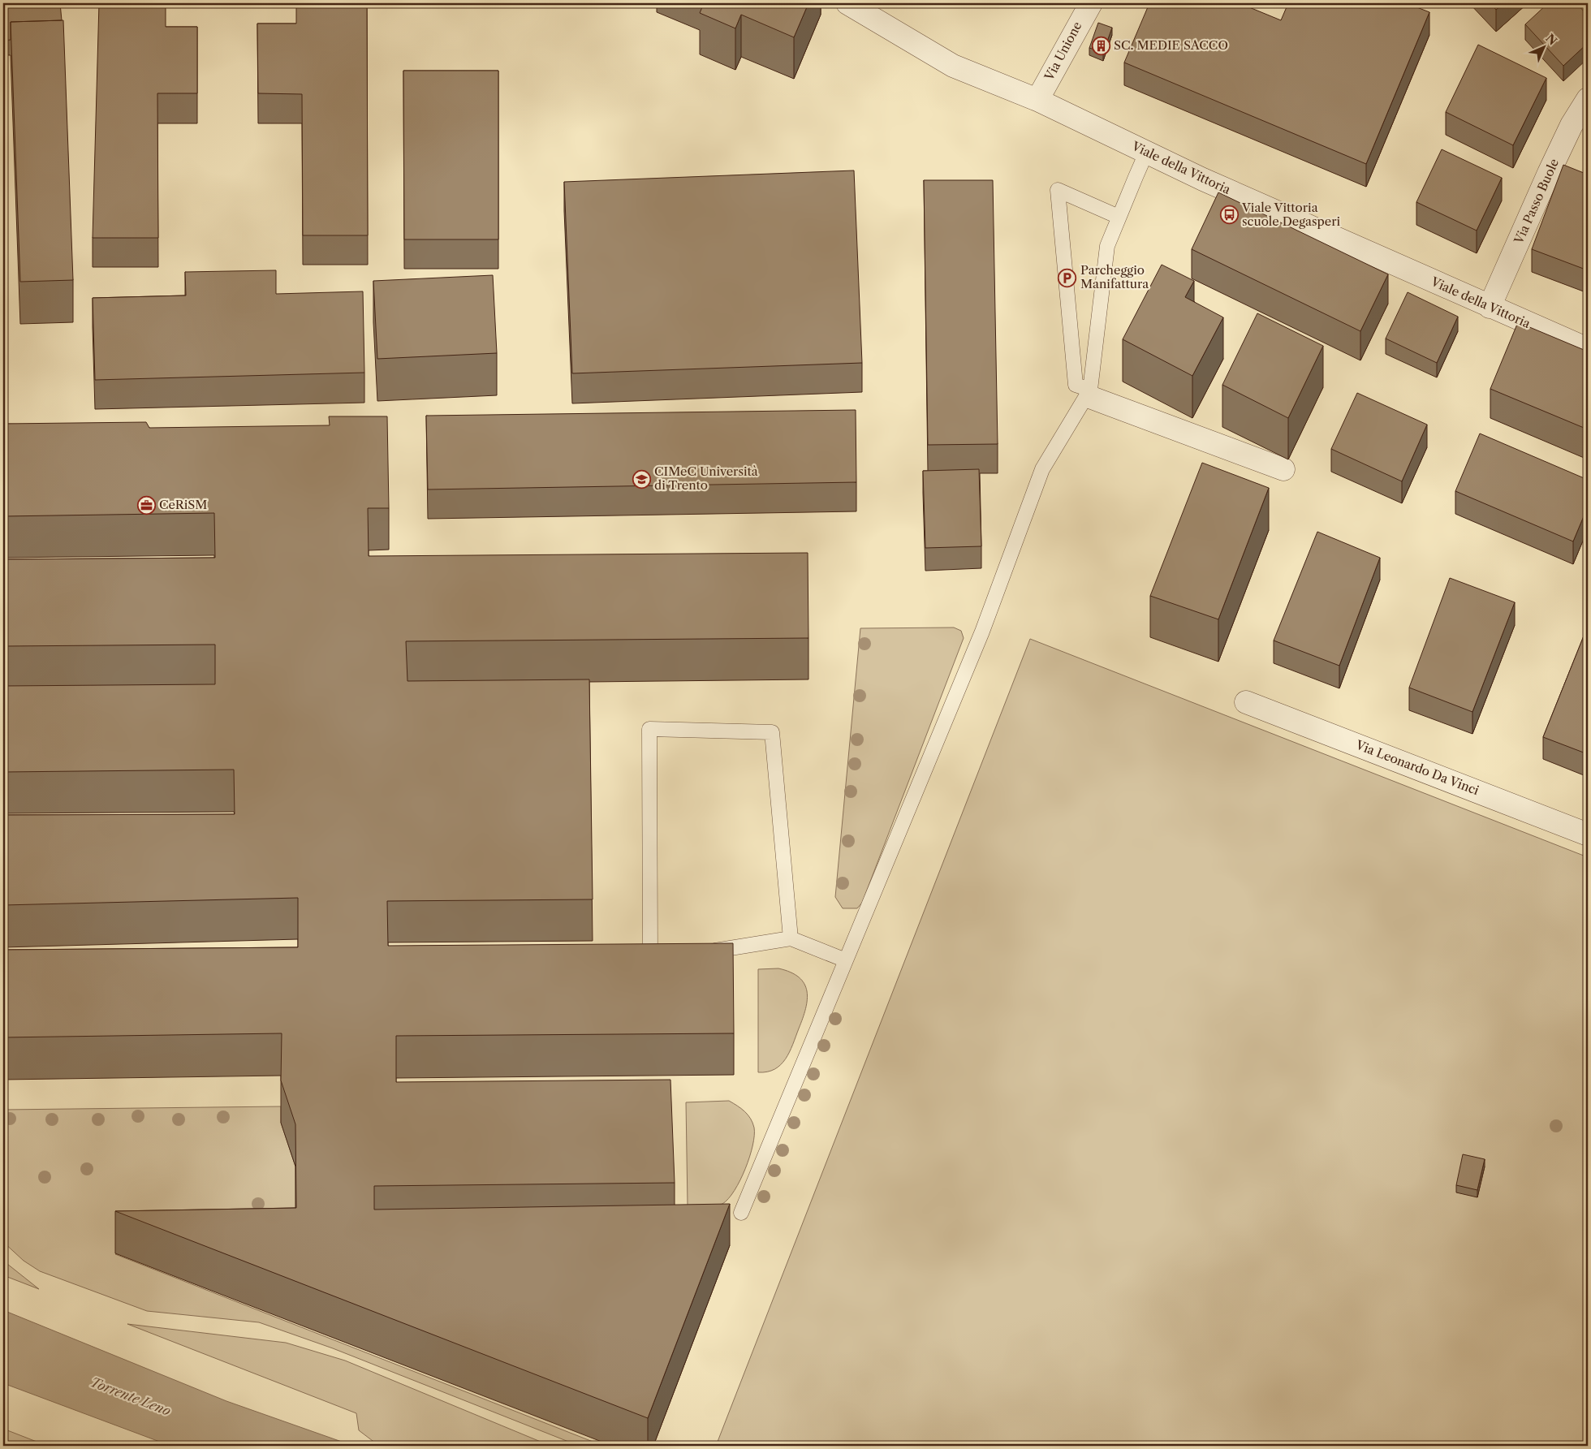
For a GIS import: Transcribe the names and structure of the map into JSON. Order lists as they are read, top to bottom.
{
  "streets": {
    "street": [
      "Via Unione",
      "Viale della Vittoria",
      "Via Passo Buole",
      "Via Leonardo Da Vinci"
    ]
  },
  "crossings": [
    ["Via Unione", "Viale della Vittoria"],
    ["Viale della Vittoria", "Via Passo Buole"]
  ],
  "water": ["Torrente Leno"],
  "places": {
    "building": ["SC. MEDIE SACCO"],
    "bus stop": ["Viale Vittoria scuole Degasperi"],
    "parking": ["Parcheggio Manifattura"],
    "school or university": ["CIMeC Università di Trento"],
    "office": ["CeRiSM"]
  },
  "north": "top right"
}
